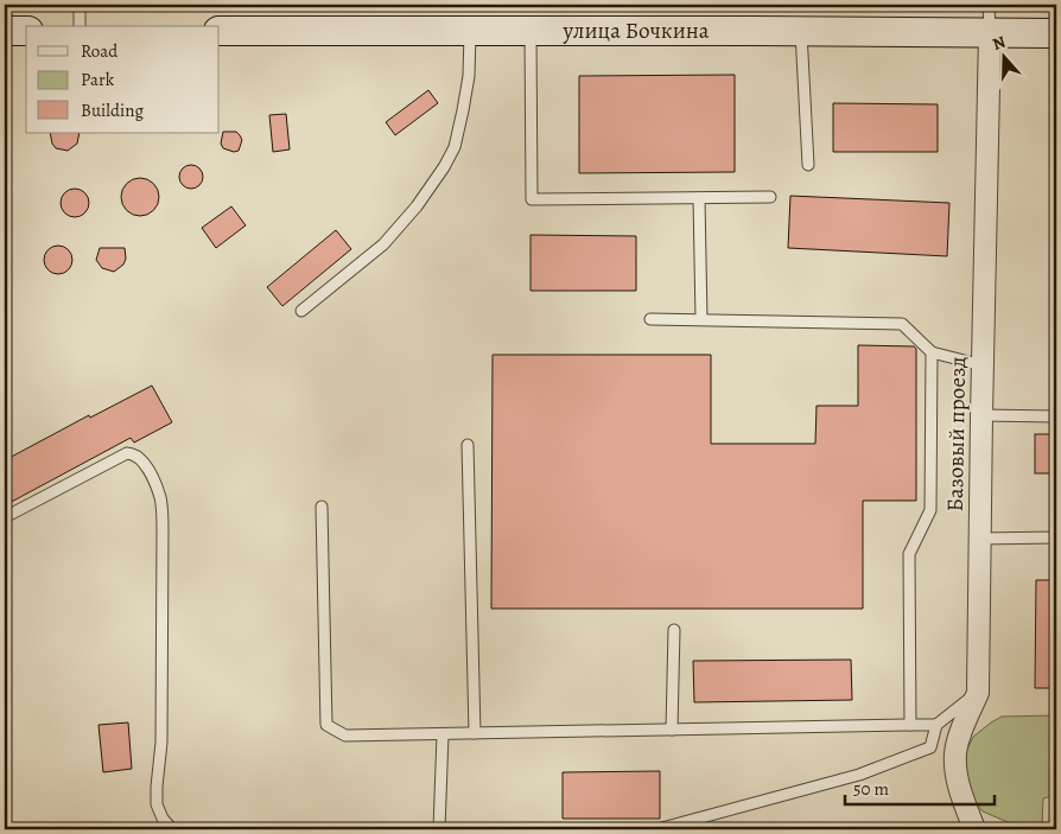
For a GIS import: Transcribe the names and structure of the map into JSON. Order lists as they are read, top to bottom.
{
  "streets": {
    "street": ["улица Бочкина", "Базовый проезд"]
  },
  "crossings": [
    ["улица Бочкина", "Базовый проезд"]
  ],
  "legend": ["Road", "Park", "Building"],
  "scale_bar": "50 m",
  "north": "top"
}
